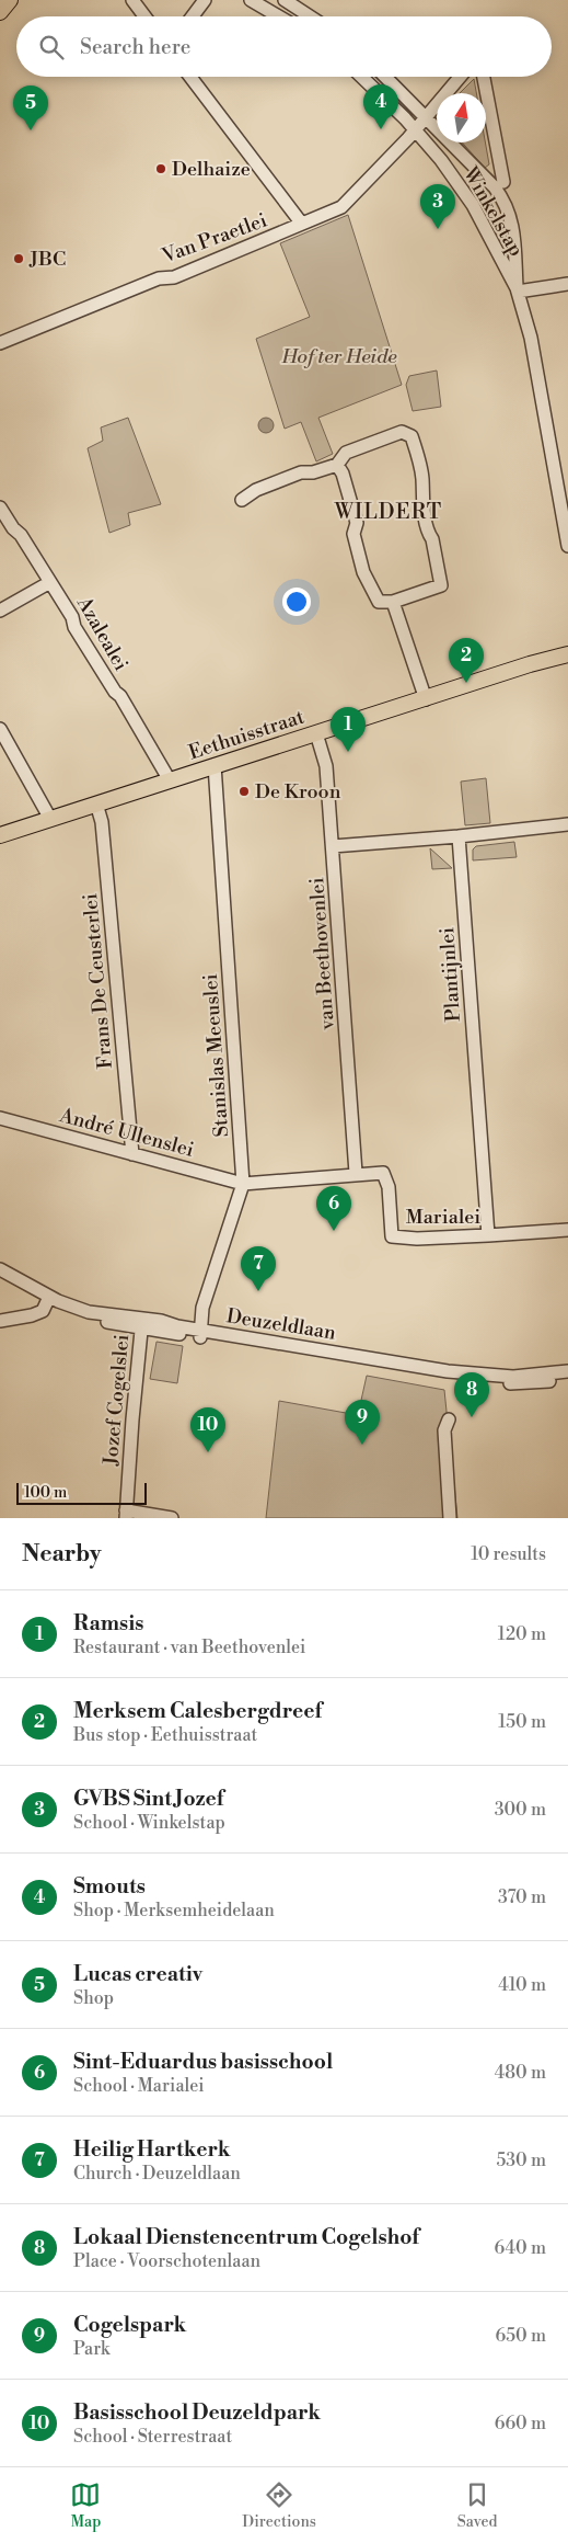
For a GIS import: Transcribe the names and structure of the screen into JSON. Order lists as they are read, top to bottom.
{
  "streets": {
    "main road": ["Eethuisstraat"],
    "street": [
      "Winkelstap",
      "Van Praetlei",
      "Azalealei",
      "van Beethovenlei",
      "Plantijnlei",
      "Frans De Ceusterlei",
      "Stanislas Meeuslei",
      "André Ullenslei",
      "Marialei",
      "Deuzeldlaan",
      "Jozef Cogelslei"
    ]
  },
  "crossings": [
    ["Winkelstap", "Van Praetlei"],
    ["Azalealei", "Eethuisstraat"],
    ["Eethuisstraat", "van Beethovenlei"],
    ["Eethuisstraat", "Frans De Ceusterlei"],
    ["Eethuisstraat", "Stanislas Meeuslei"],
    ["van Beethovenlei", "Marialei"],
    ["Plantijnlei", "Marialei"],
    ["Frans De Ceusterlei", "André Ullenslei"],
    ["Stanislas Meeuslei", "André Ullenslei"],
    ["Stanislas Meeuslei", "Marialei"],
    ["Stanislas Meeuslei", "Deuzeldlaan"],
    ["André Ullenslei", "Marialei"],
    ["Deuzeldlaan", "Jozef Cogelslei"]
  ],
  "districts": ["WILDERT"],
  "parks": ["Hof ter Heide"],
  "places": ["Delhaize", "JBC", "De Kroon"],
  "scale_bar": "100 m",
  "north": "top",
  "page": {
    "search": "Search here",
    "pins": [
      "4",
      "5",
      "3",
      "2",
      "1",
      "6",
      "7",
      "8",
      "9",
      "10"
    ],
    "scale": "100 m",
    "heading": ["Nearby", "10 results"],
    "list": [
      {
        "mark": "1",
        "name": "Ramsis",
        "note": "Restaurant · van Beethovenlei",
        "value": "120 m"
      },
      {
        "mark": "2",
        "name": "Merksem Calesbergdreef",
        "note": "Bus stop · Eethuisstraat",
        "value": "150 m"
      },
      {
        "mark": "3",
        "name": "GVBS Sint Jozef",
        "note": "School · Winkelstap",
        "value": "300 m"
      },
      {
        "mark": "4",
        "name": "Smouts",
        "note": "Shop · Merksemheidelaan",
        "value": "370 m"
      },
      {
        "mark": "5",
        "name": "Lucas creativ",
        "note": "Shop",
        "value": "410 m"
      },
      {
        "mark": "6",
        "name": "Sint-Eduardus basisschool",
        "note": "School · Marialei",
        "value": "480 m"
      },
      {
        "mark": "7",
        "name": "Heilig Hartkerk",
        "note": "Church · Deuzeldlaan",
        "value": "530 m"
      },
      {
        "mark": "8",
        "name": "Lokaal Dienstencentrum Cogelshof",
        "note": "Place · Voorschotenlaan",
        "value": "640 m"
      },
      {
        "mark": "9",
        "name": "Cogelspark",
        "note": "Park",
        "value": "650 m"
      },
      {
        "mark": "10",
        "name": "Basisschool Deuzeldpark",
        "note": "School · Sterrestraat",
        "value": "660 m"
      }
    ],
    "nav": ["Map", "Directions", "Saved"]
  }
}
